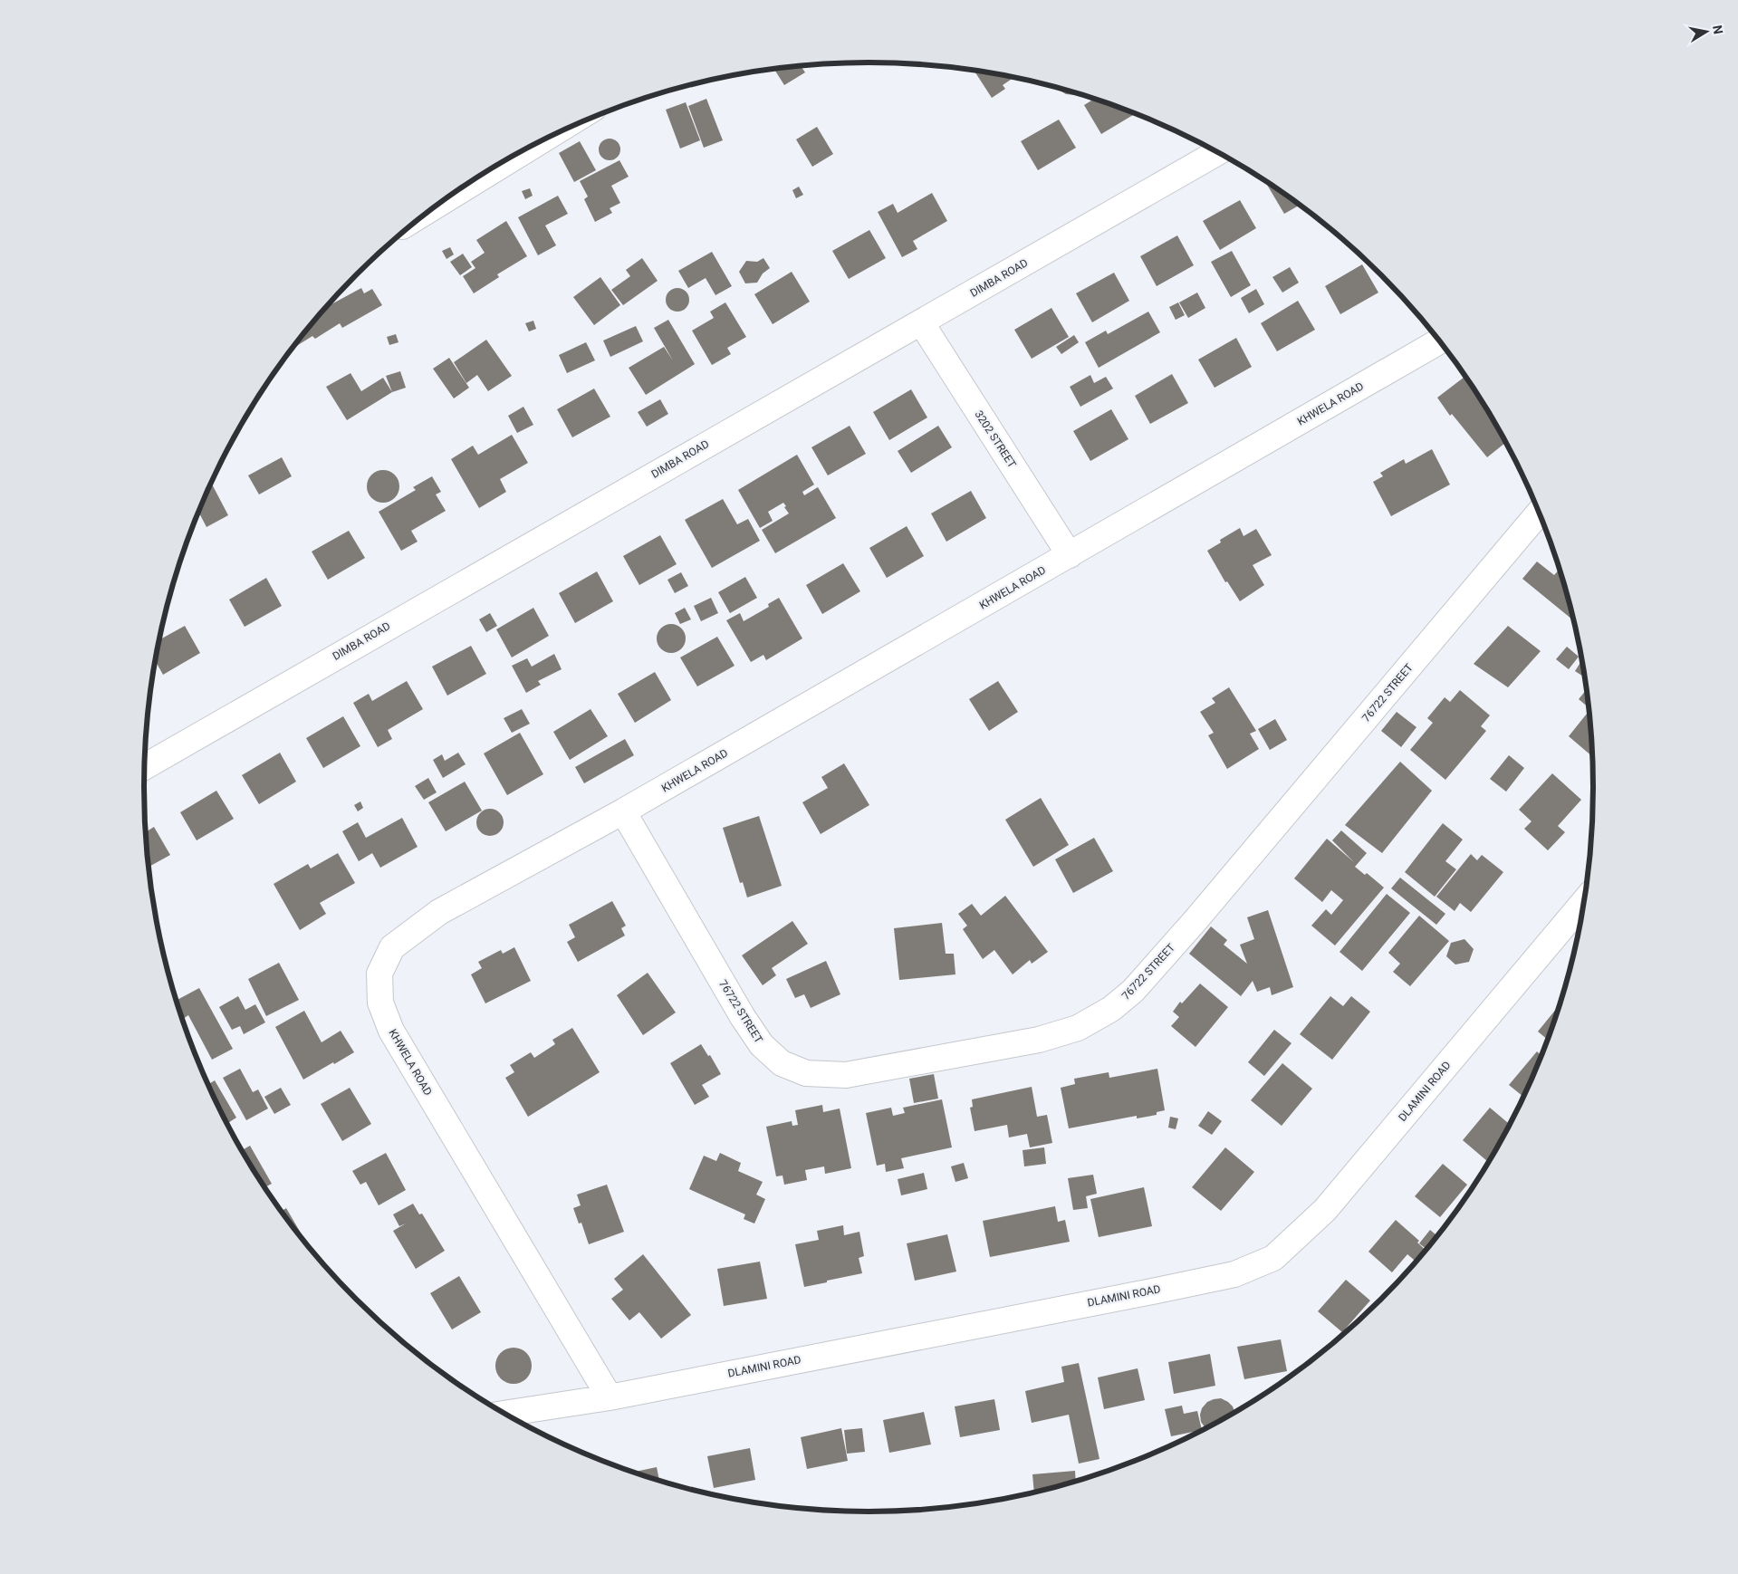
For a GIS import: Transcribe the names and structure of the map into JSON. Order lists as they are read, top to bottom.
{
  "streets": {
    "street": [
      "DIMBA ROAD",
      "KHWELA ROAD",
      "3202 STREET",
      "76722 STREET",
      "DLAMINI ROAD"
    ]
  },
  "crossings": [
    ["DIMBA ROAD", "3202 STREET"],
    ["KHWELA ROAD", "3202 STREET"],
    ["KHWELA ROAD", "76722 STREET"],
    ["KHWELA ROAD", "DLAMINI ROAD"]
  ],
  "north": "right"
}
